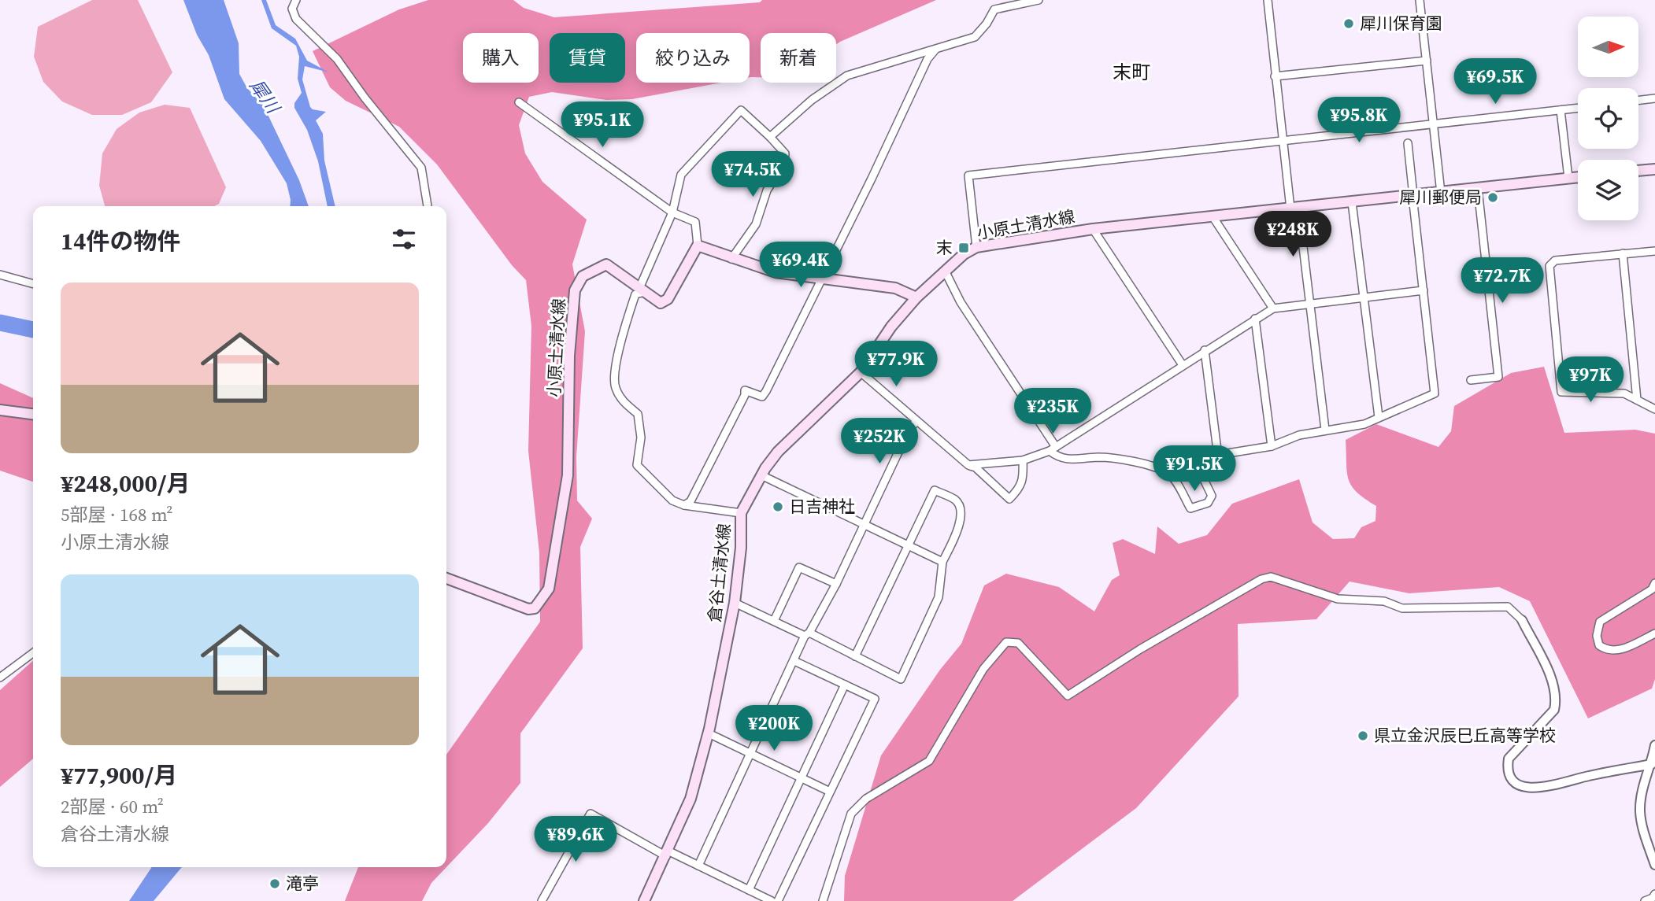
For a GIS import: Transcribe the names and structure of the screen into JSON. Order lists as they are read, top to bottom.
{
  "streets": {
    "main road": ["小原土清水線", "倉谷土清水線"]
  },
  "crossings": [
    ["小原土清水線", "倉谷土清水線"]
  ],
  "districts": ["末町"],
  "water": ["犀川"],
  "places": {
    "other": [
      "犀川保育園",
      "犀川郵便局",
      "日吉神社",
      "県立金沢辰巳丘高等学校",
      "滝亭"
    ],
    "transit": ["末"]
  },
  "north": "right",
  "page": {
    "chip": [
      "購入",
      "賃貸",
      "絞り込み",
      "新着"
    ],
    "price": [
      "¥69.5K",
      "¥95.8K",
      "¥95.1K",
      "¥74.5K",
      "¥248K",
      "¥69.4K",
      "¥72.7K",
      "¥77.9K",
      "¥97K",
      "¥235K",
      "¥252K",
      "¥91.5K",
      "¥200K",
      "¥89.6K"
    ],
    "heading": "14件の物件",
    "list": [
      {
        "name": "¥248,000/月",
        "note": "5部屋 · 168 m² · 小原土清水線"
      },
      {
        "name": "¥77,900/月",
        "note": "2部屋 · 60 m² · 倉谷土清水線"
      }
    ]
  }
}
